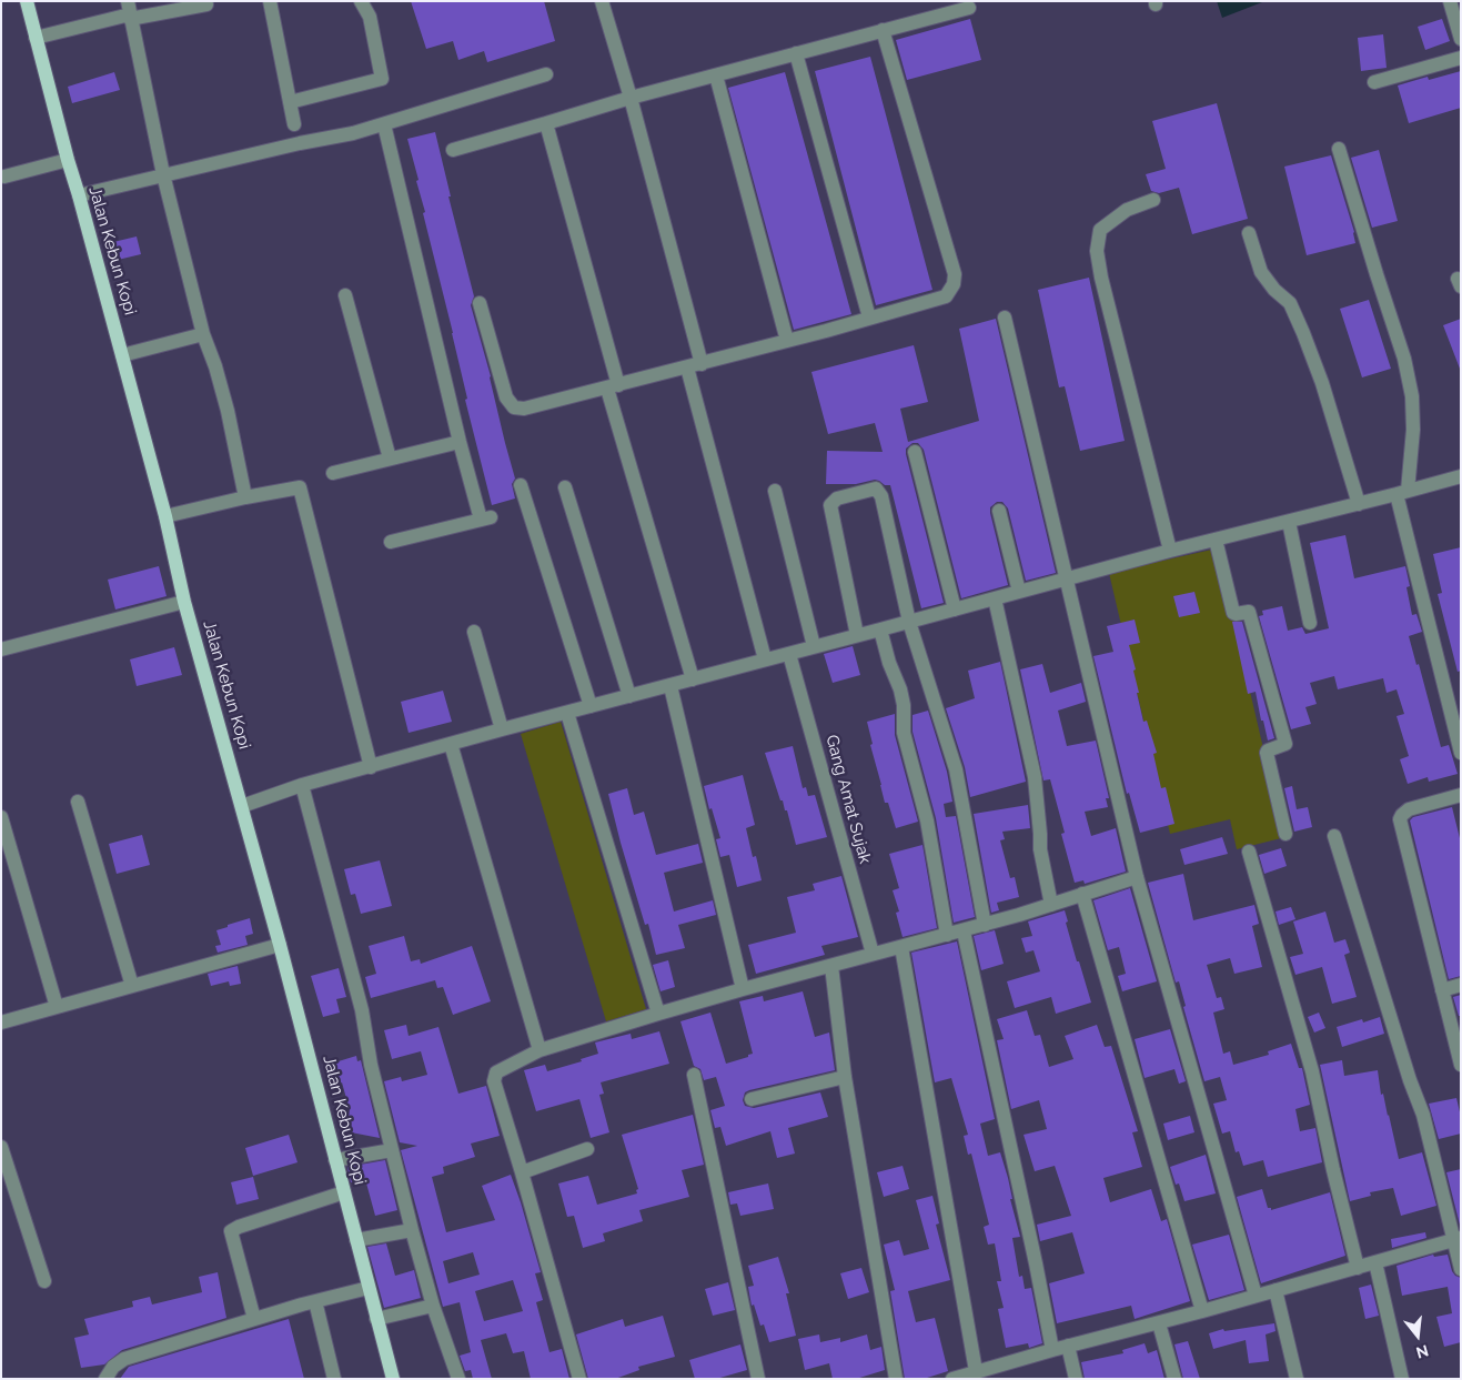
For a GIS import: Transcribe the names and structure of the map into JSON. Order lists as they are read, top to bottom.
{
  "streets": {
    "main road": ["Jalan Kebun Kopi"],
    "street": ["Gang Amat Sujak"]
  },
  "north": "bottom"
}
